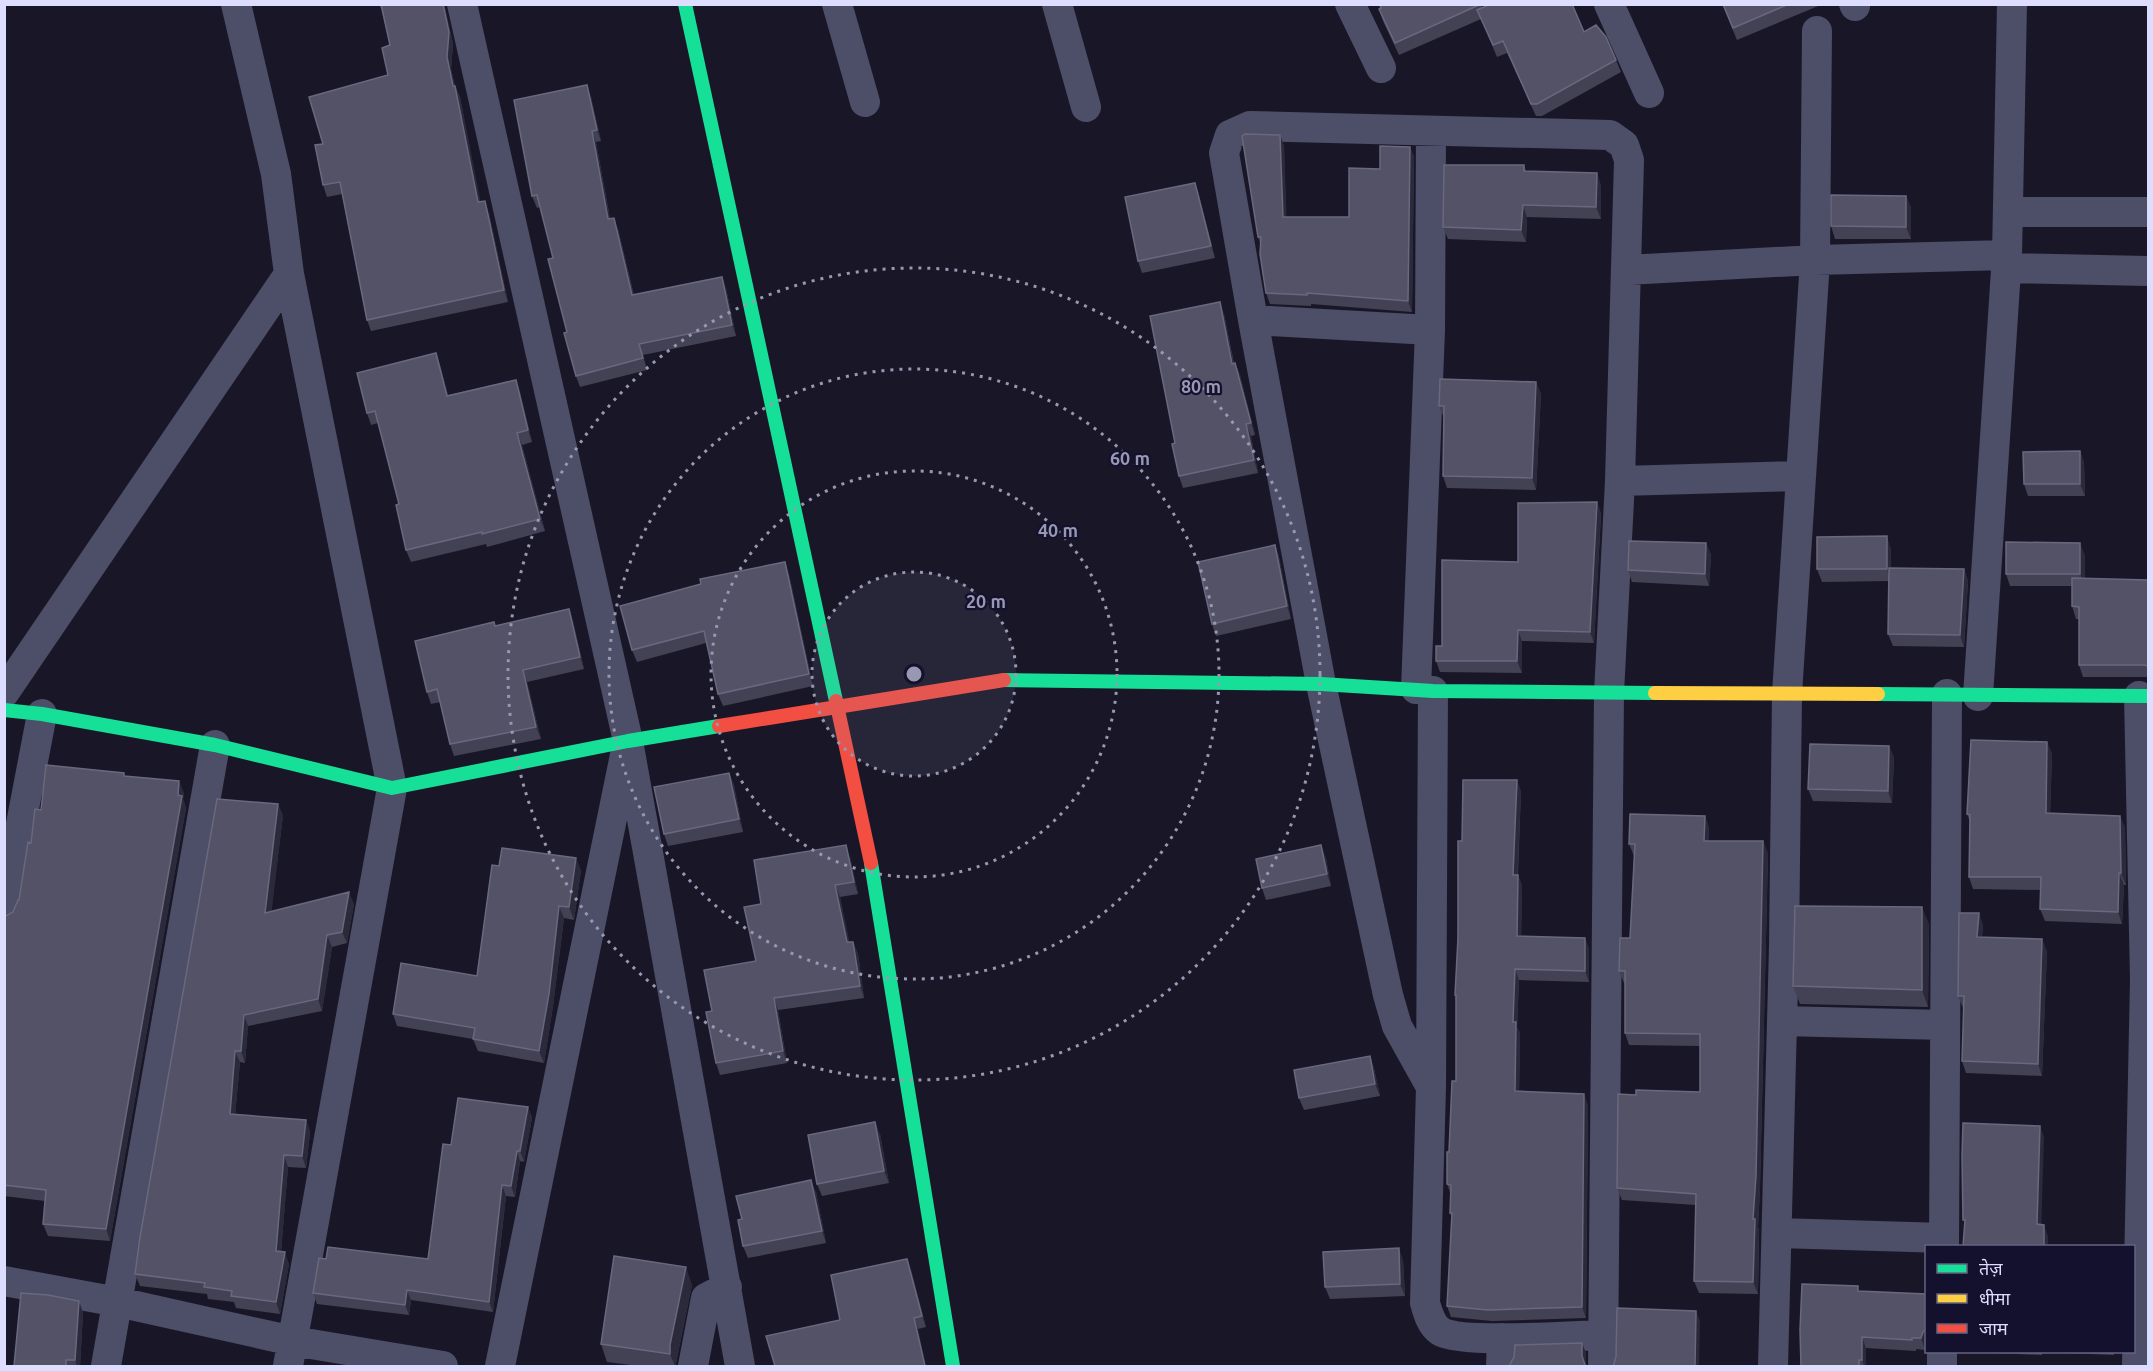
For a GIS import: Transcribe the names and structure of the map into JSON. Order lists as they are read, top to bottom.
{
  "legend": ["तेज़", "धीमा", "जाम"],
  "rings": [
    "80 m",
    "60 m",
    "40 m",
    "20 m"
  ]
}
